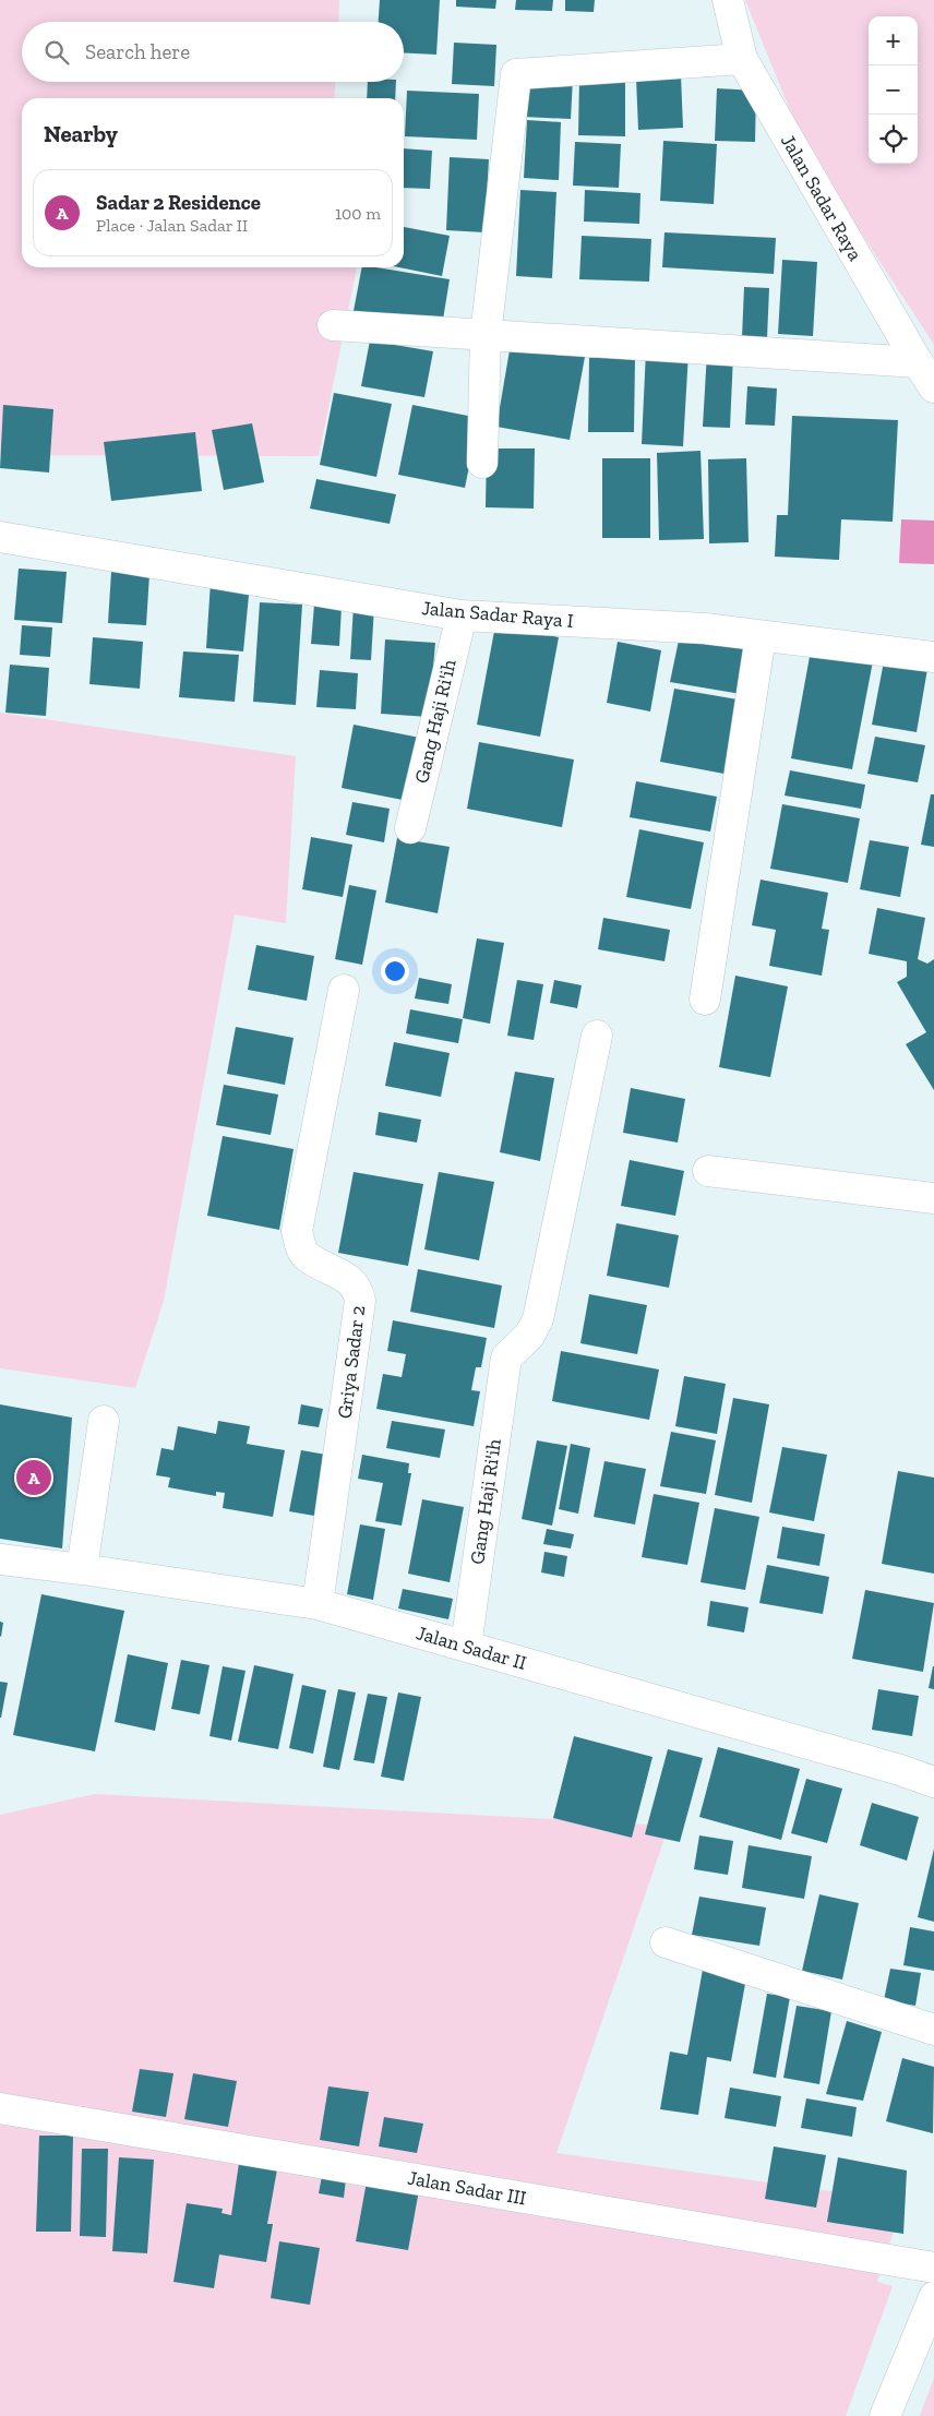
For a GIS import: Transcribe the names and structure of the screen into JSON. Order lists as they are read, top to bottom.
{
  "streets": {
    "street": [
      "Jalan Sadar Raya",
      "Jalan Sadar Raya I",
      "Gang Haji Ri'ih",
      "Griya Sadar 2",
      "Jalan Sadar II",
      "Jalan Sadar III"
    ]
  },
  "crossings": [
    ["Jalan Sadar Raya I", "Gang Haji Ri'ih"],
    ["Gang Haji Ri'ih", "Jalan Sadar II"],
    ["Griya Sadar 2", "Jalan Sadar II"]
  ],
  "page": {
    "map_buttons": ["+", "−"],
    "search": "Search here",
    "heading": "Nearby",
    "list": [
      {
        "mark": "A",
        "name": "Sadar 2 Residence",
        "note": "Place · Jalan Sadar II",
        "value": "100 m"
      }
    ],
    "pins": "A"
  }
}
